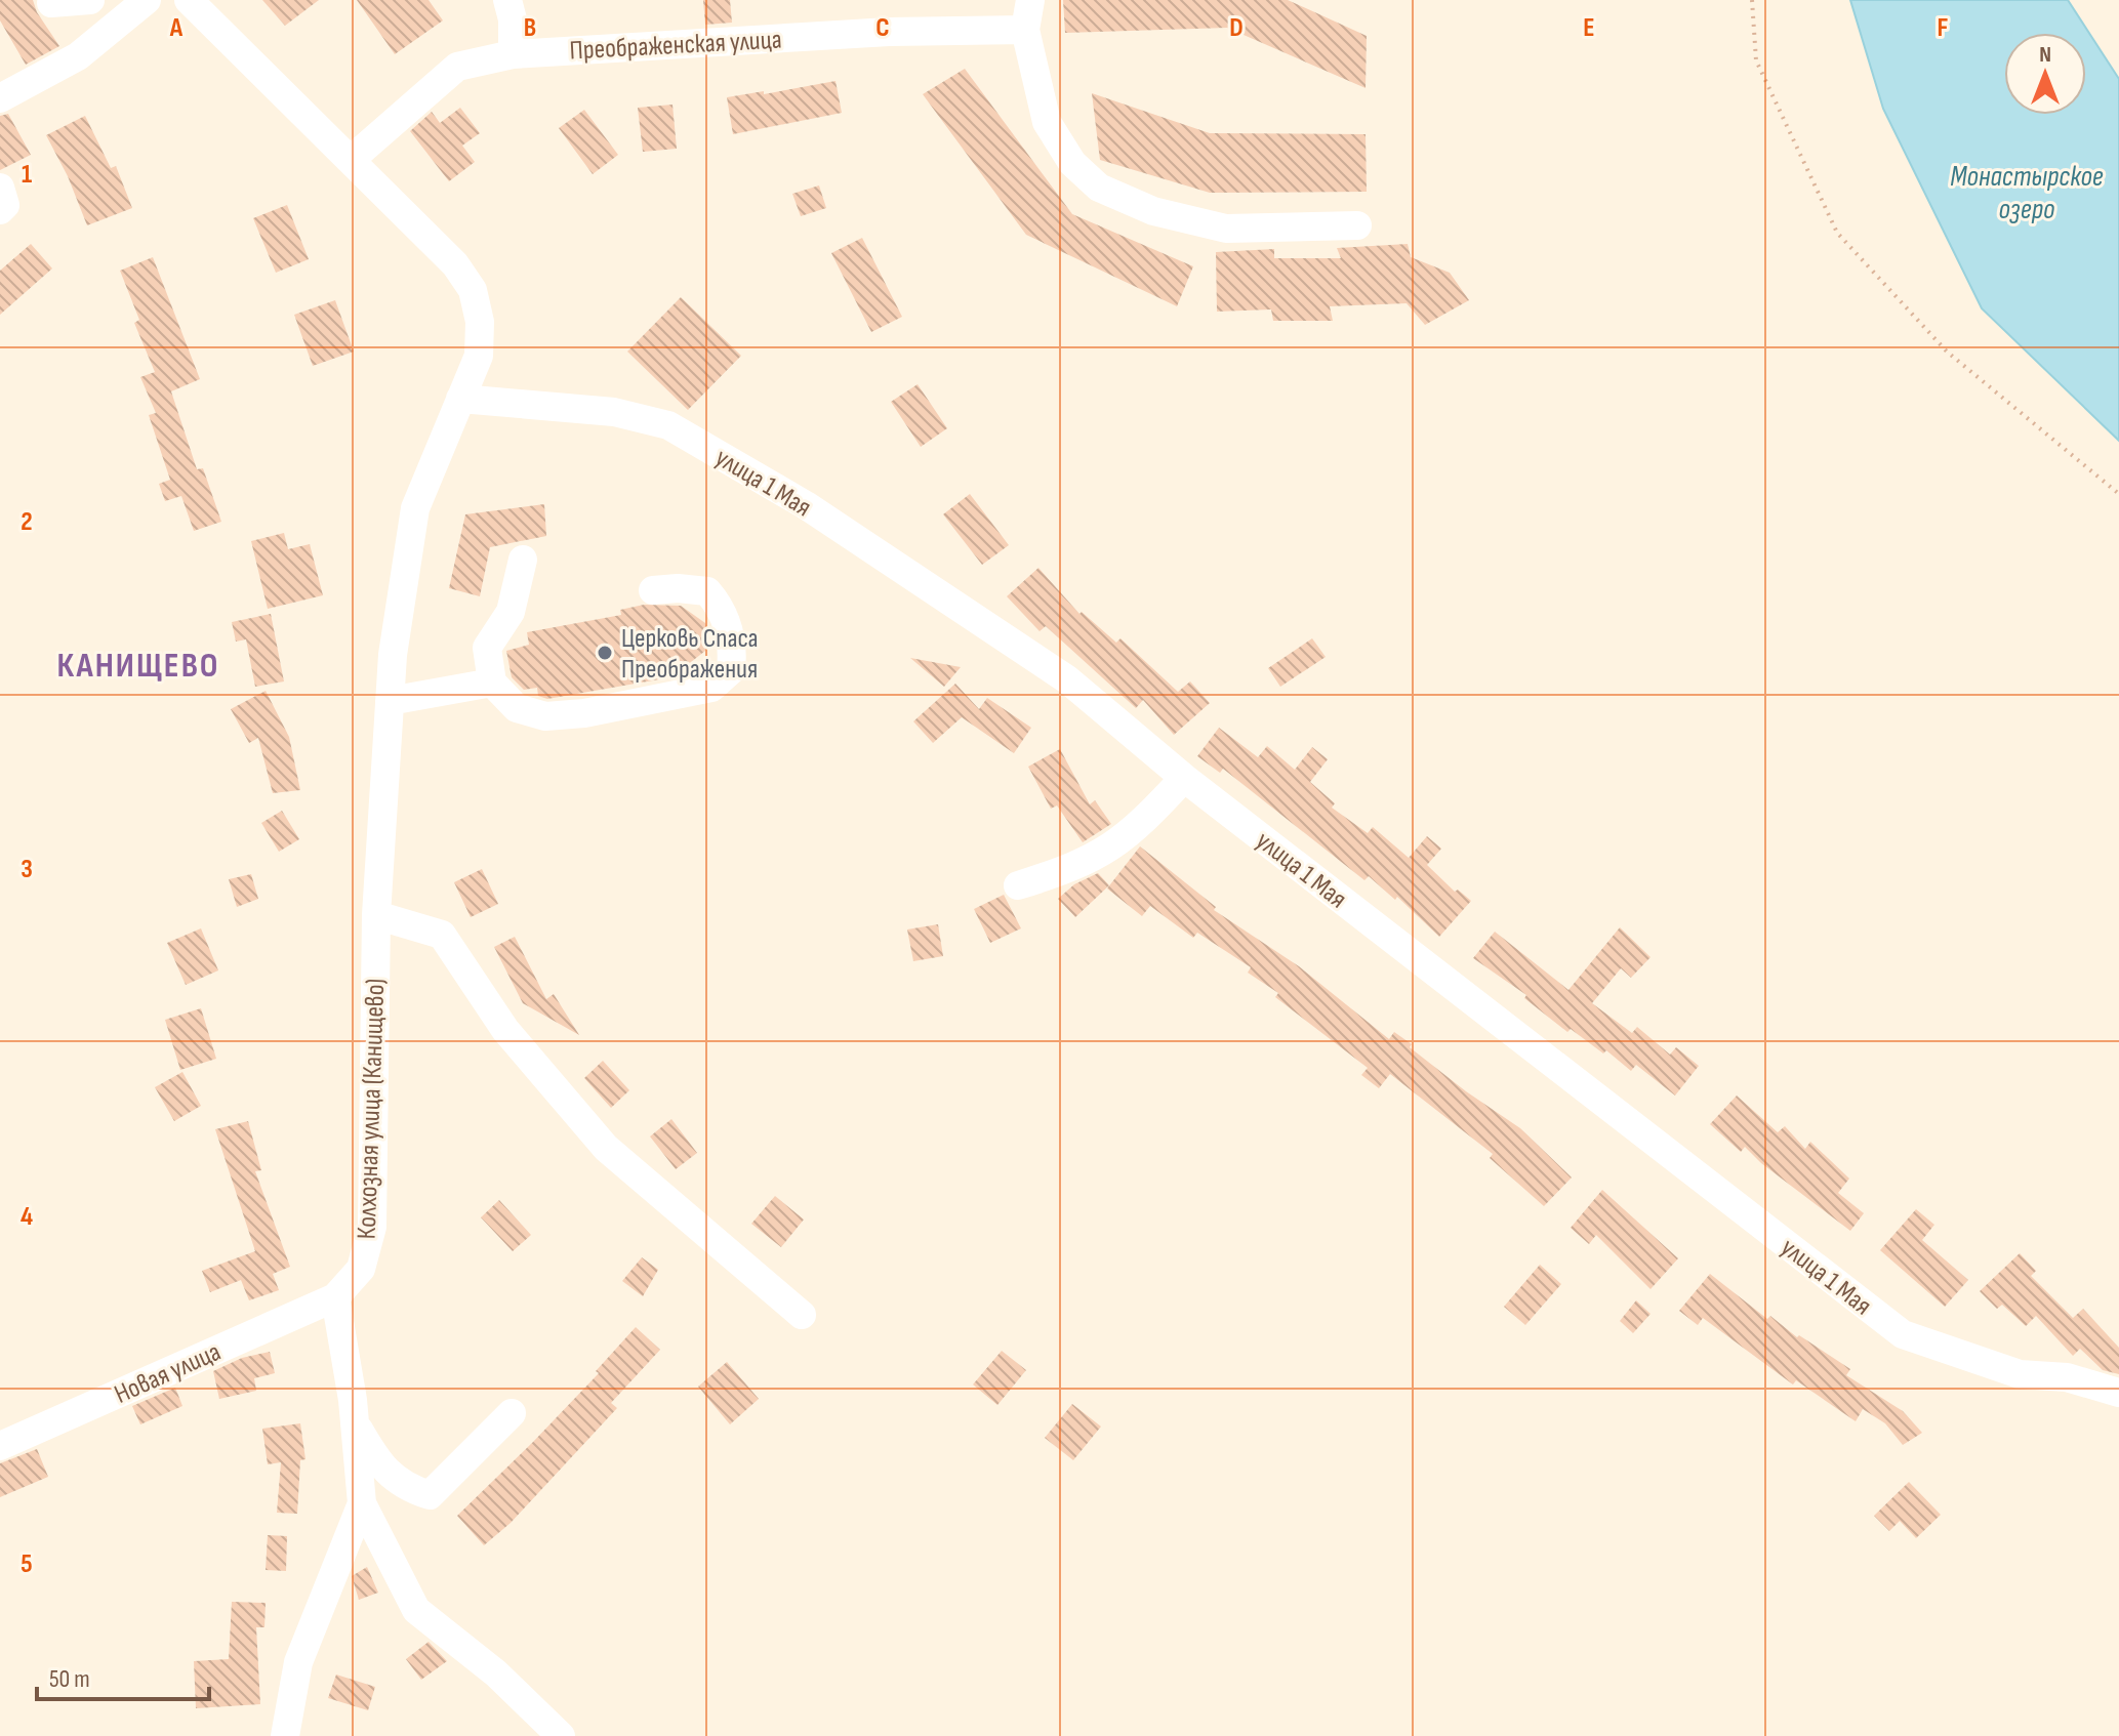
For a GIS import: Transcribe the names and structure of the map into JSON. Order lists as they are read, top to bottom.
{
  "streets": {
    "street": [
      "Преображенская улица",
      "улица 1 Мая",
      "Колхозная улица (Канищево)",
      "Новая улица"
    ]
  },
  "crossings": [
    ["улица 1 Мая", "Колхозная улица (Канищево)"],
    ["Колхозная улица (Канищево)", "Новая улица"]
  ],
  "districts": ["КАНИЩЕВО"],
  "water": ["Монастырское озеро"],
  "places": ["Церковь Спаса Преображения"],
  "scale_bar": "50 m",
  "north": "top",
  "grid": {
    "columns": [
      "A",
      "B",
      "C",
      "D",
      "E",
      "F"
    ],
    "rows": [
      "1",
      "2",
      "3",
      "4",
      "5"
    ]
  }
}
